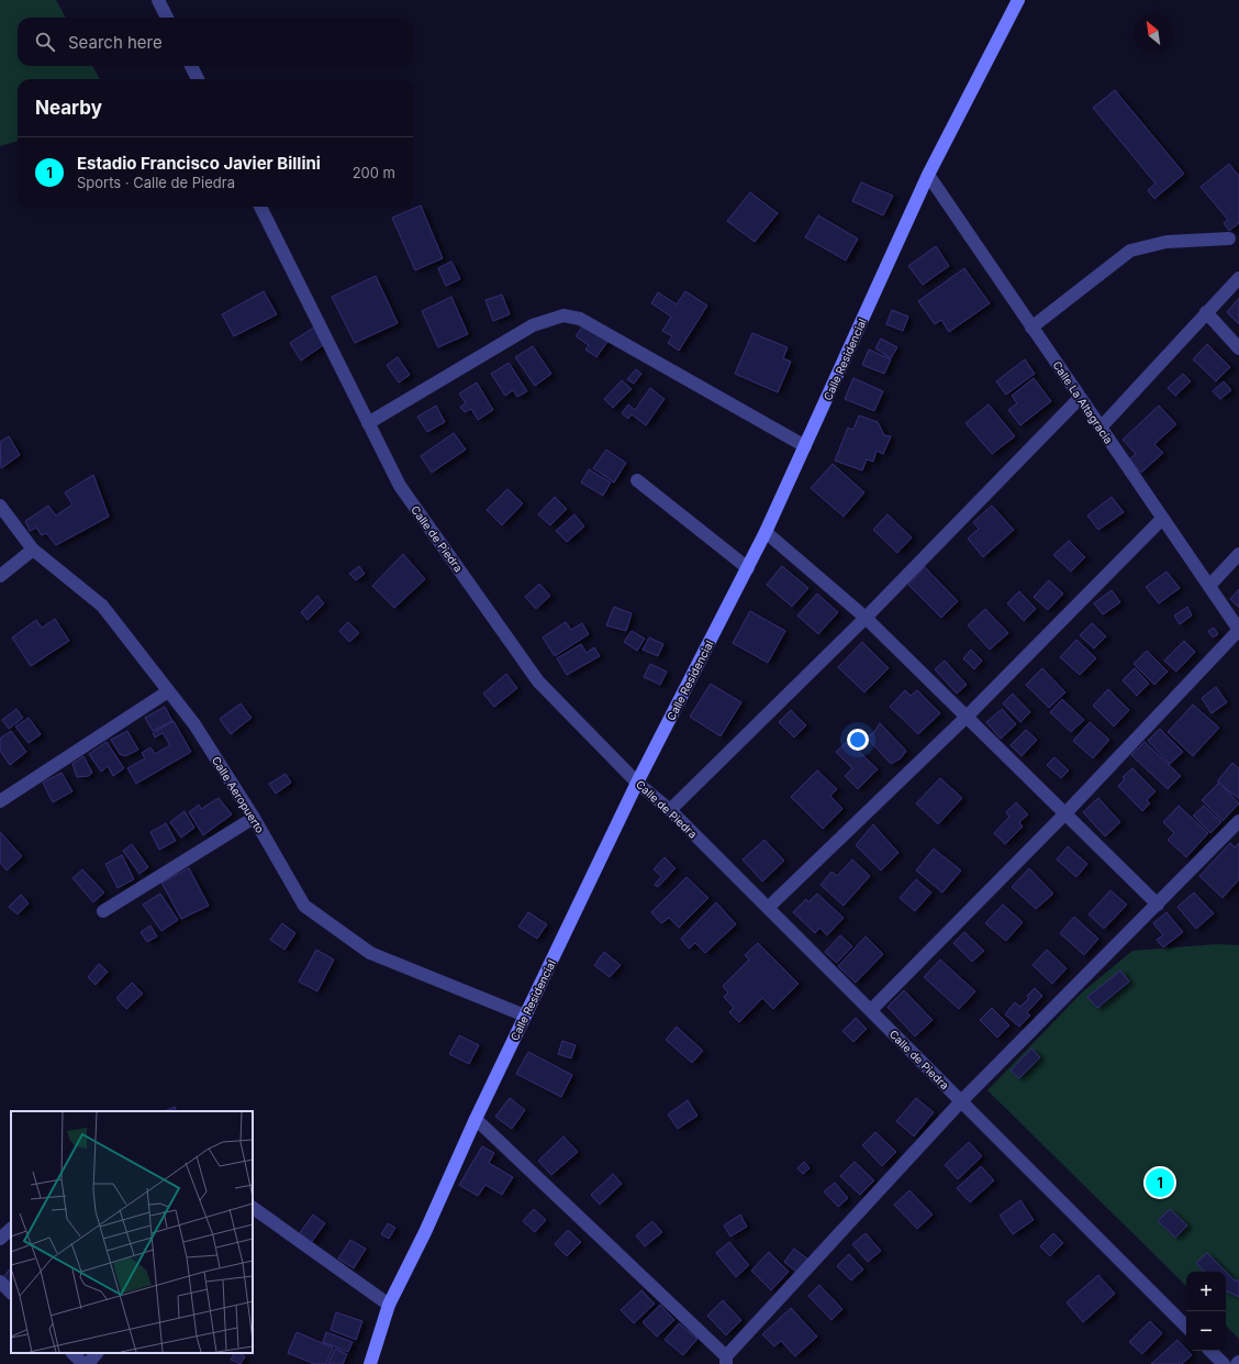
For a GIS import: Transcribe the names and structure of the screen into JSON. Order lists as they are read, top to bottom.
{
  "streets": {
    "main road": ["Calle Residencial"],
    "street": ["Calle La Altagracia", "Calle de Piedra", "Calle Aeropuerto"]
  },
  "crossings": [
    ["Calle Residencial", "Calle La Altagracia"],
    ["Calle Residencial", "Calle de Piedra"],
    ["Calle Residencial", "Calle Aeropuerto"]
  ],
  "north": "top left",
  "page": {
    "search": "Search here",
    "heading": "Nearby",
    "list": [
      {
        "mark": "1",
        "name": "Estadio Francisco Javier Billini",
        "note": "Sports · Calle de Piedra",
        "value": "200 m"
      }
    ],
    "pins": "1",
    "map_buttons": ["+", "−"]
  }
}
